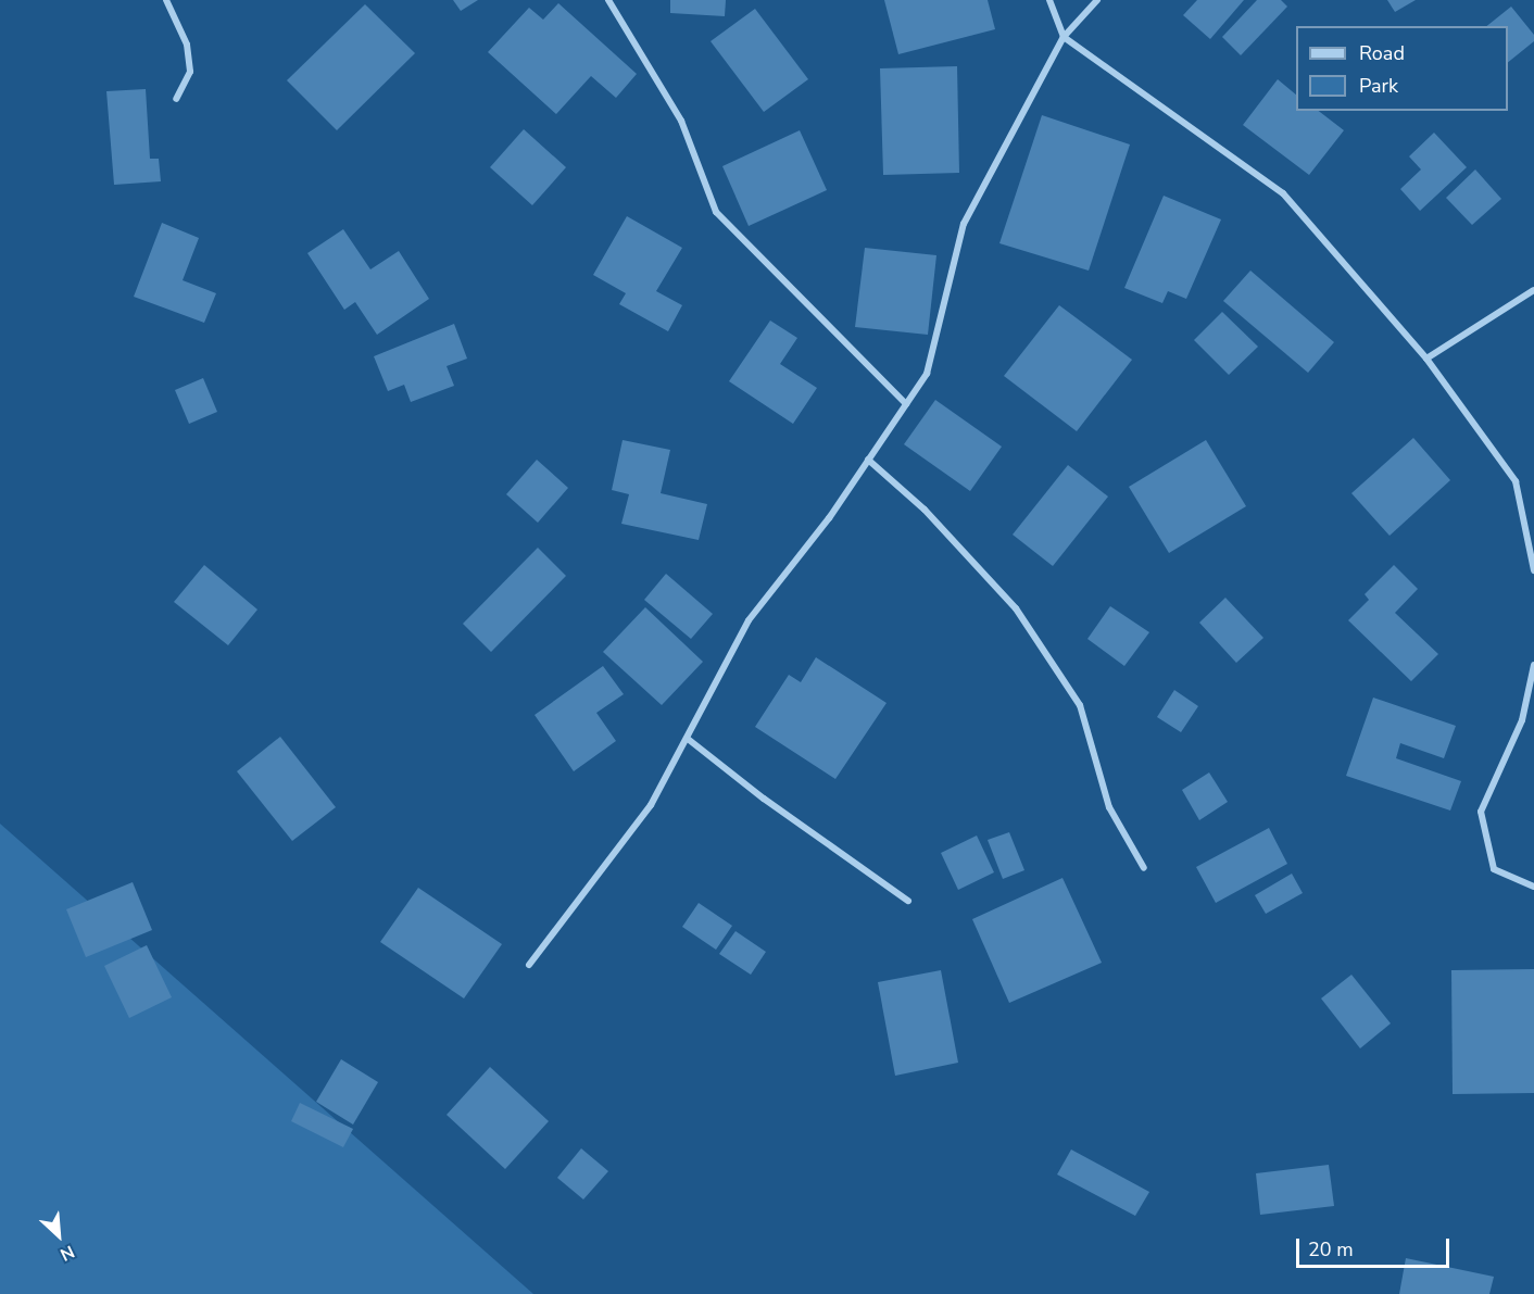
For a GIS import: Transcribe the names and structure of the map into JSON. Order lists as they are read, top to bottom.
{
  "legend": ["Road", "Park"],
  "scale_bar": "20 m",
  "north": "bottom right"
}
